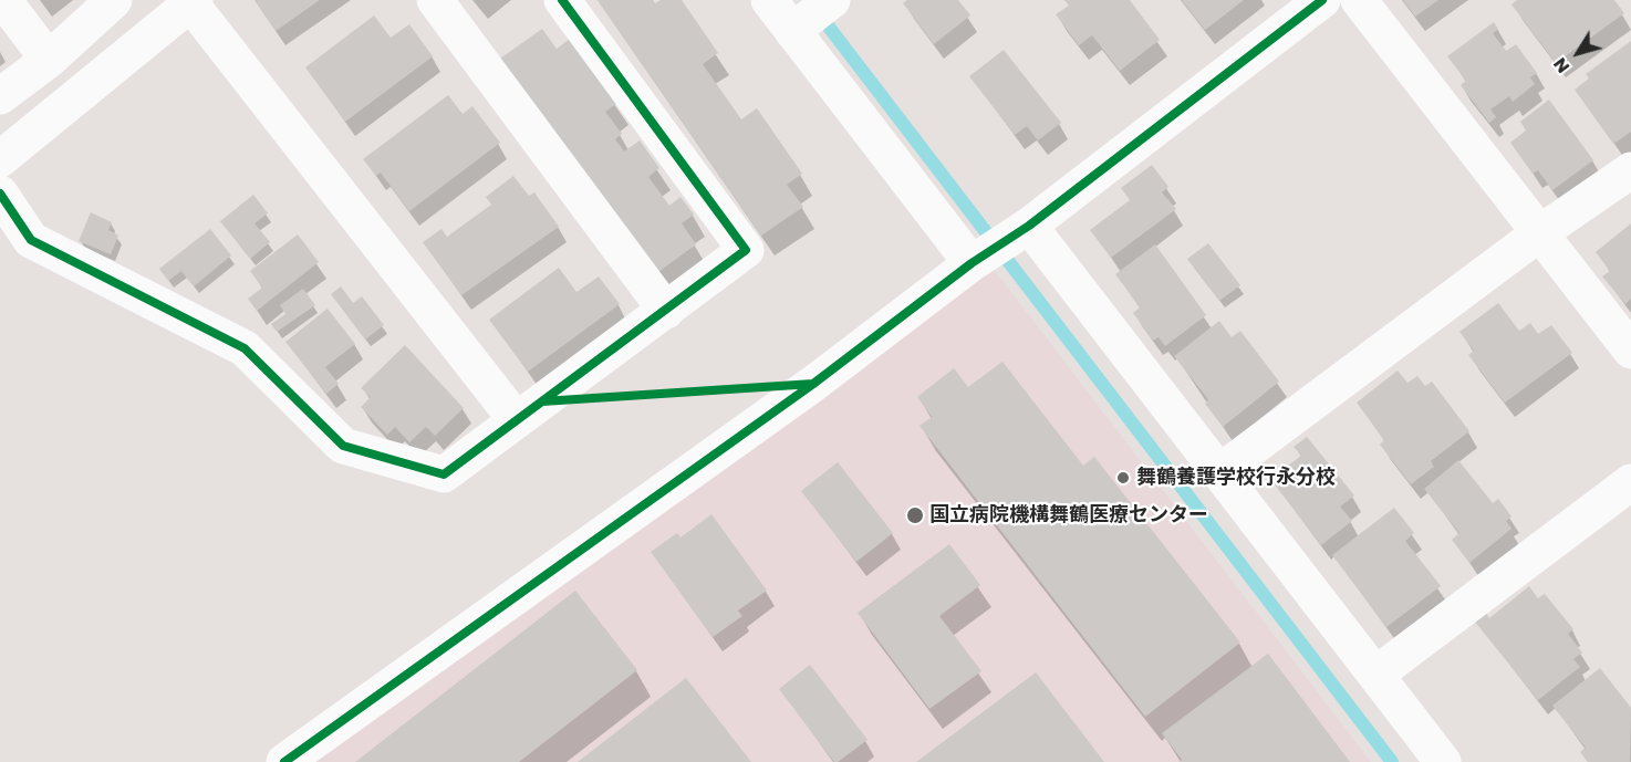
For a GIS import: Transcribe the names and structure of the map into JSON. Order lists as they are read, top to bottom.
{
  "places": ["舞鶴養護学校行永分校", "国立病院機構舞鶴医療センター"],
  "north": "bottom left"
}
